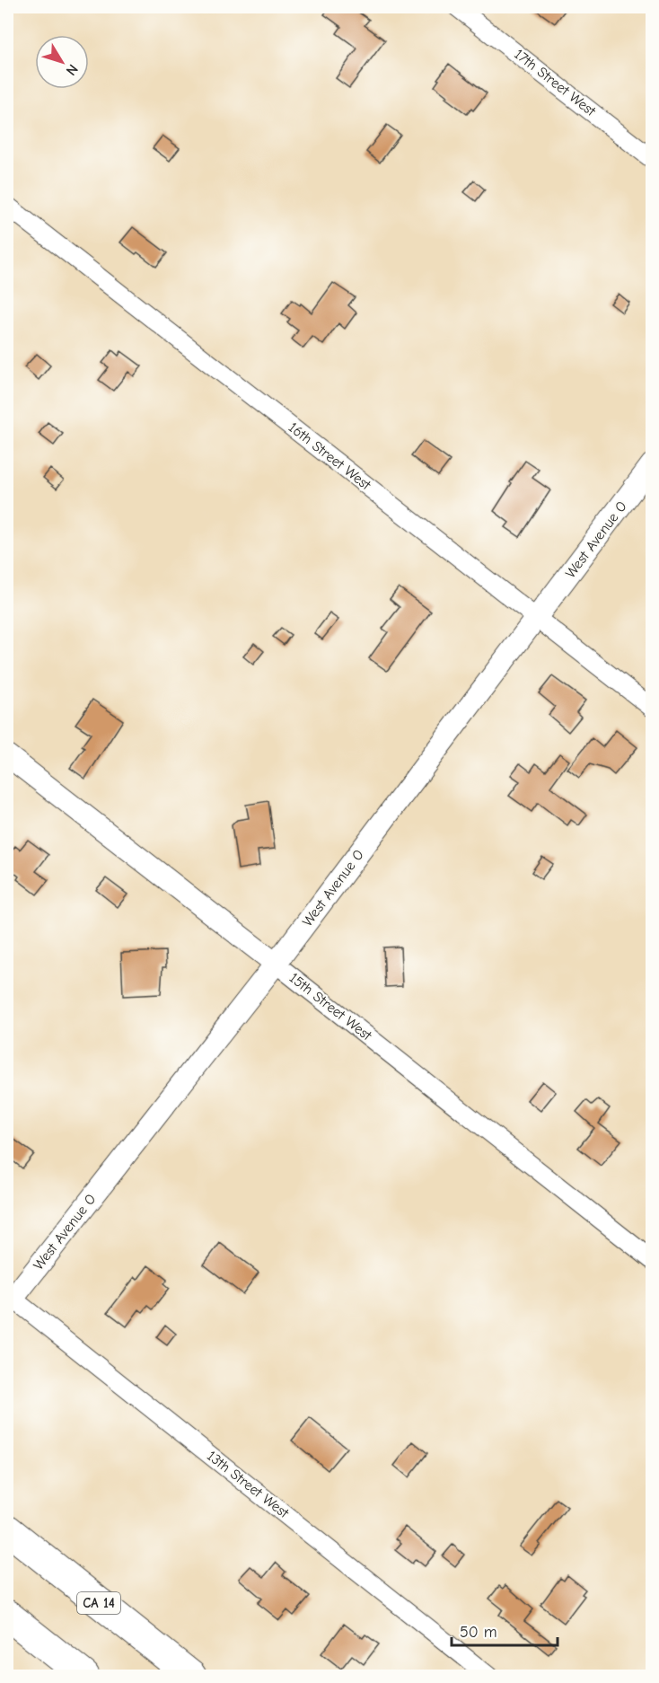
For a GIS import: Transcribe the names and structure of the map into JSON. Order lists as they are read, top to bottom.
{
  "streets": {
    "highway": ["CA 14"],
    "street": [
      "17th Street West",
      "16th Street West",
      "West Avenue O",
      "15th Street West",
      "13th Street West"
    ]
  },
  "crossings": [
    ["16th Street West", "West Avenue O"],
    ["West Avenue O", "15th Street West"],
    ["West Avenue O", "13th Street West"]
  ],
  "scale_bar": "50 m",
  "north": "bottom right"
}
